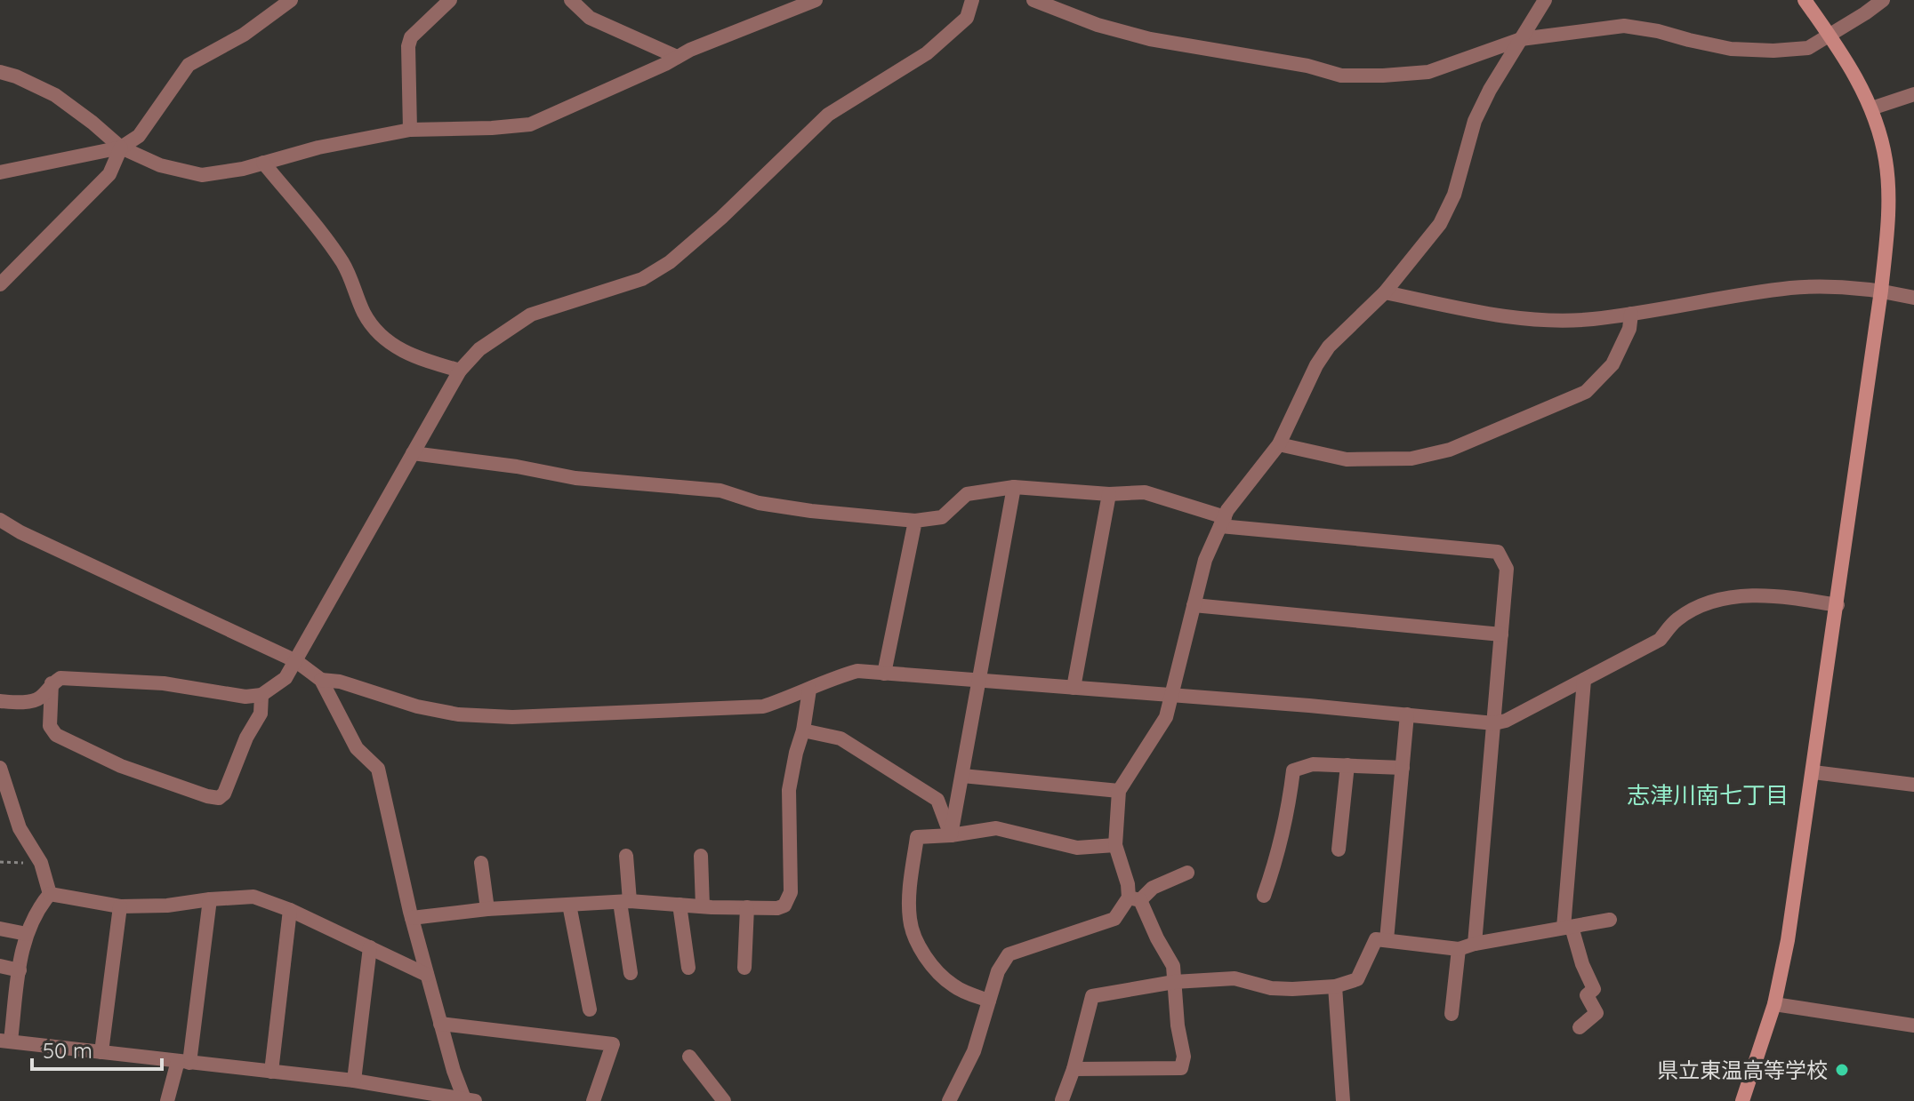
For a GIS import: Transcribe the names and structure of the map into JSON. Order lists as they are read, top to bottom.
{
  "districts": ["志津川南七丁目"],
  "places": ["県立東温高等学校"],
  "scale_bar": "50 m"
}
